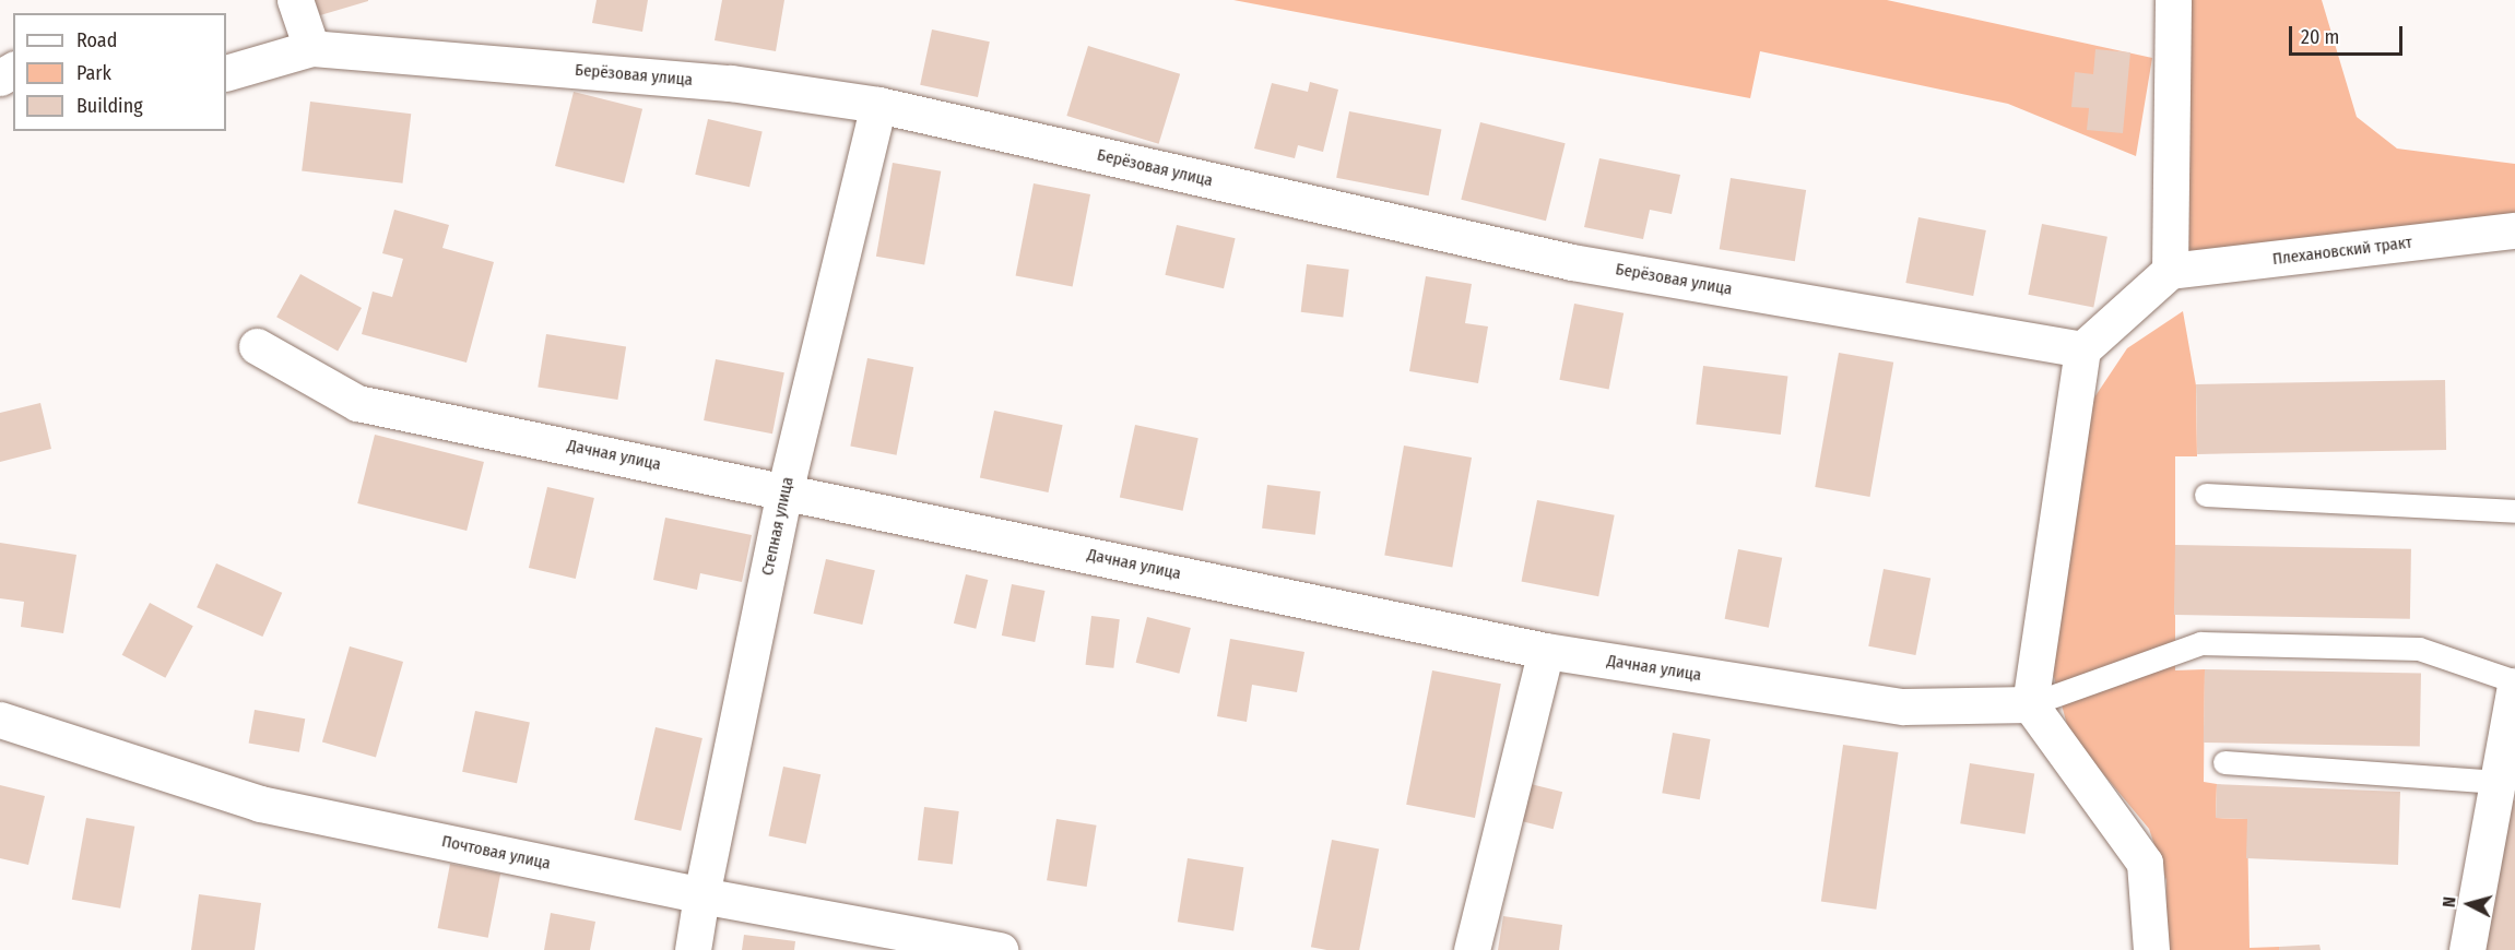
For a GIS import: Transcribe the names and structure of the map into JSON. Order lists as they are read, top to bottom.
{
  "streets": {
    "street": [
      "Берёзовая улица",
      "Плехановский тракт",
      "Дачная улица",
      "Степная улица",
      "Почтовая улица"
    ]
  },
  "crossings": [
    ["Берёзовая улица", "Степная улица"],
    ["Дачная улица", "Степная улица"],
    ["Степная улица", "Почтовая улица"]
  ],
  "legend": ["Road", "Park", "Building"],
  "scale_bar": "20 m",
  "north": "left"
}
